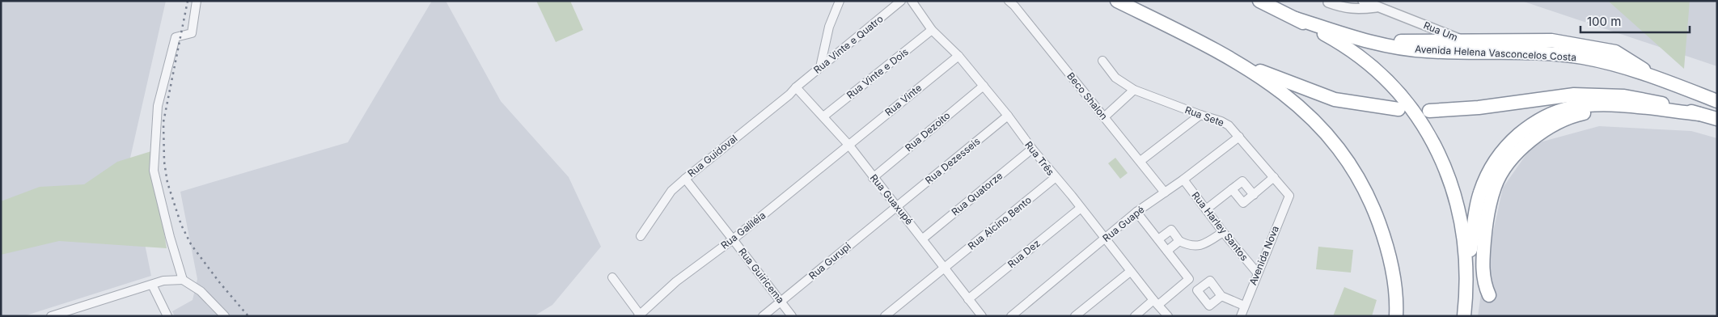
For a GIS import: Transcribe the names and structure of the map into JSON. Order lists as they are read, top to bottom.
{
  "streets": {
    "highway": ["Avenida Helena Vasconcelos Costa"],
    "street": [
      "Rua Um",
      "Rua Vinte e Quatro",
      "Rua Vinte e Dois",
      "Beco Shalon",
      "Rua Vinte",
      "Rua Sete",
      "Rua Dezoito",
      "Rua Guidoval",
      "Rua Três",
      "Rua Dezesseis",
      "Rua Quatorze",
      "Rua Guaxupé",
      "Rua Alcino Bento",
      "Rua Guapé",
      "Rua Harley Santos",
      "Rua Galiléia",
      "Rua Dez",
      "Avenida Nova",
      "Rua Gurupi",
      "Rua Guiricema"
    ]
  },
  "crossings": [
    ["Rua Vinte e Quatro", "Rua Guidoval"],
    ["Rua Vinte e Quatro", "Rua Guaxupé"],
    ["Rua Vinte e Dois", "Rua Três"],
    ["Rua Vinte e Dois", "Rua Guaxupé"],
    ["Beco Shalon", "Rua Guapé"],
    ["Rua Vinte", "Rua Três"],
    ["Rua Vinte", "Rua Guaxupé"],
    ["Rua Vinte", "Rua Galiléia"],
    ["Rua Sete", "Rua Guapé"],
    ["Rua Sete", "Avenida Nova"],
    ["Rua Dezoito", "Rua Três"],
    ["Rua Dezoito", "Rua Guaxupé"],
    ["Rua Guidoval", "Rua Guaxupé"],
    ["Rua Guidoval", "Rua Guiricema"],
    ["Rua Três", "Rua Dezesseis"],
    ["Rua Três", "Rua Quatorze"],
    ["Rua Três", "Rua Alcino Bento"],
    ["Rua Três", "Rua Guapé"],
    ["Rua Três", "Rua Dez"],
    ["Rua Dezesseis", "Rua Guaxupé"],
    ["Rua Dezesseis", "Rua Gurupi"],
    ["Rua Quatorze", "Rua Guaxupé"],
    ["Rua Guaxupé", "Rua Alcino Bento"],
    ["Rua Guaxupé", "Rua Galiléia"],
    ["Rua Guaxupé", "Rua Dez"],
    ["Rua Guaxupé", "Rua Gurupi"],
    ["Rua Guapé", "Rua Harley Santos"],
    ["Rua Harley Santos", "Avenida Nova"],
    ["Rua Galiléia", "Rua Guiricema"],
    ["Rua Gurupi", "Rua Guiricema"]
  ],
  "scale_bar": "100 m"
}
